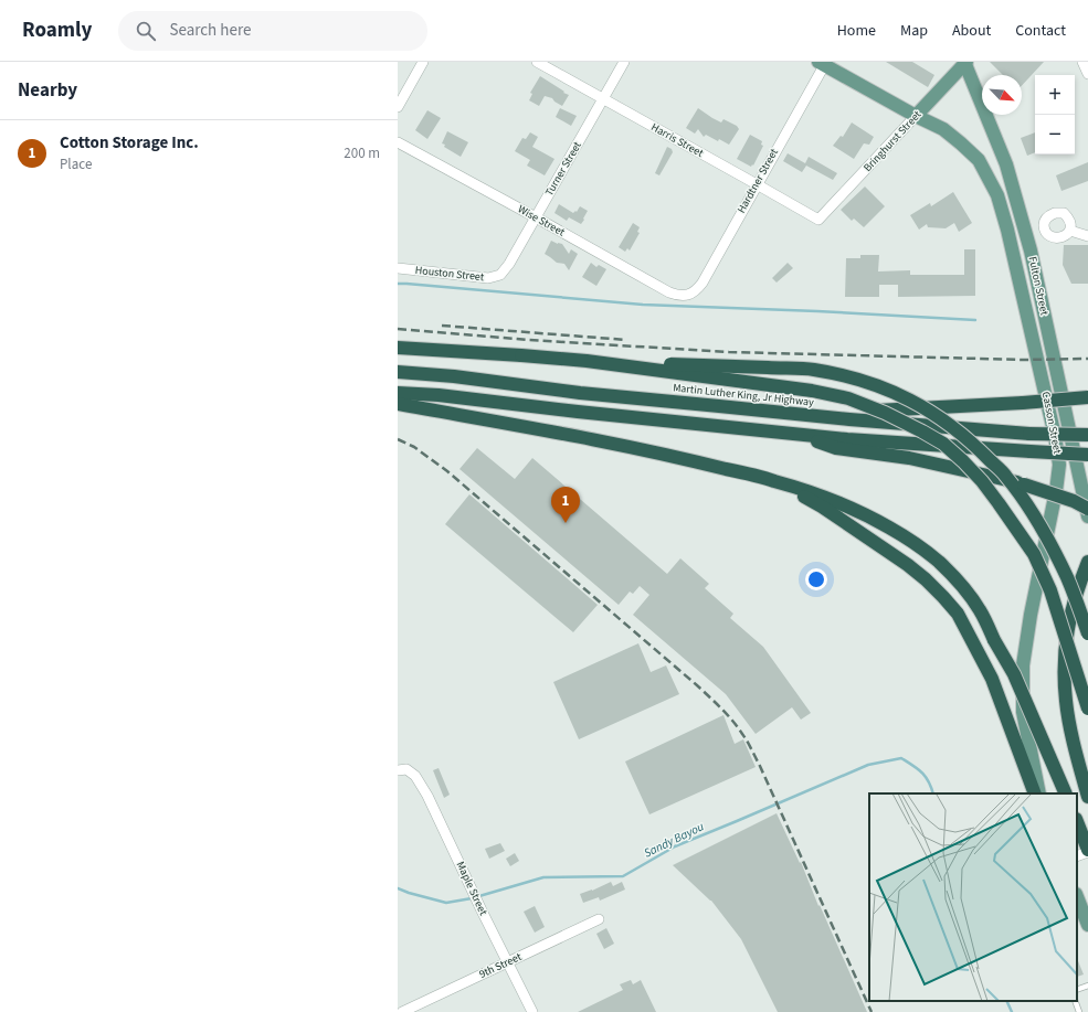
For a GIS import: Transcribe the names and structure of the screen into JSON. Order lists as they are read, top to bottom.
{
  "streets": {
    "highway": ["Martin Luther King, Jr Highway"],
    "main road": ["Bringhurst Street", "Fulton Street", "Casson Street"],
    "street": [
      "Harris Street",
      "Turner Street",
      "Hardtner Street",
      "Wise Street",
      "Houston Street",
      "Maple Street",
      "9th Street"
    ]
  },
  "crossings": [
    ["Harris Street", "Bringhurst Street"],
    ["Harris Street", "Turner Street"],
    ["Harris Street", "Hardtner Street"],
    ["Bringhurst Street", "Fulton Street"],
    ["Bringhurst Street", "Casson Street"],
    ["Turner Street", "Wise Street"],
    ["Turner Street", "Houston Street"],
    ["Hardtner Street", "Wise Street"],
    ["Hardtner Street", "Casson Street"],
    ["Maple Street", "9th Street"]
  ],
  "water": ["Sandy Bayou"],
  "north": "bottom right",
  "page": {
    "header": "Roamly",
    "search": "Search here",
    "nav": [
      "Home",
      "Map",
      "About",
      "Contact"
    ],
    "heading": "Nearby",
    "map_buttons": ["+", "−"],
    "list": [
      {
        "mark": "1",
        "name": "Cotton Storage Inc.",
        "note": "Place",
        "value": "200 m"
      }
    ],
    "pins": "1"
  }
}
